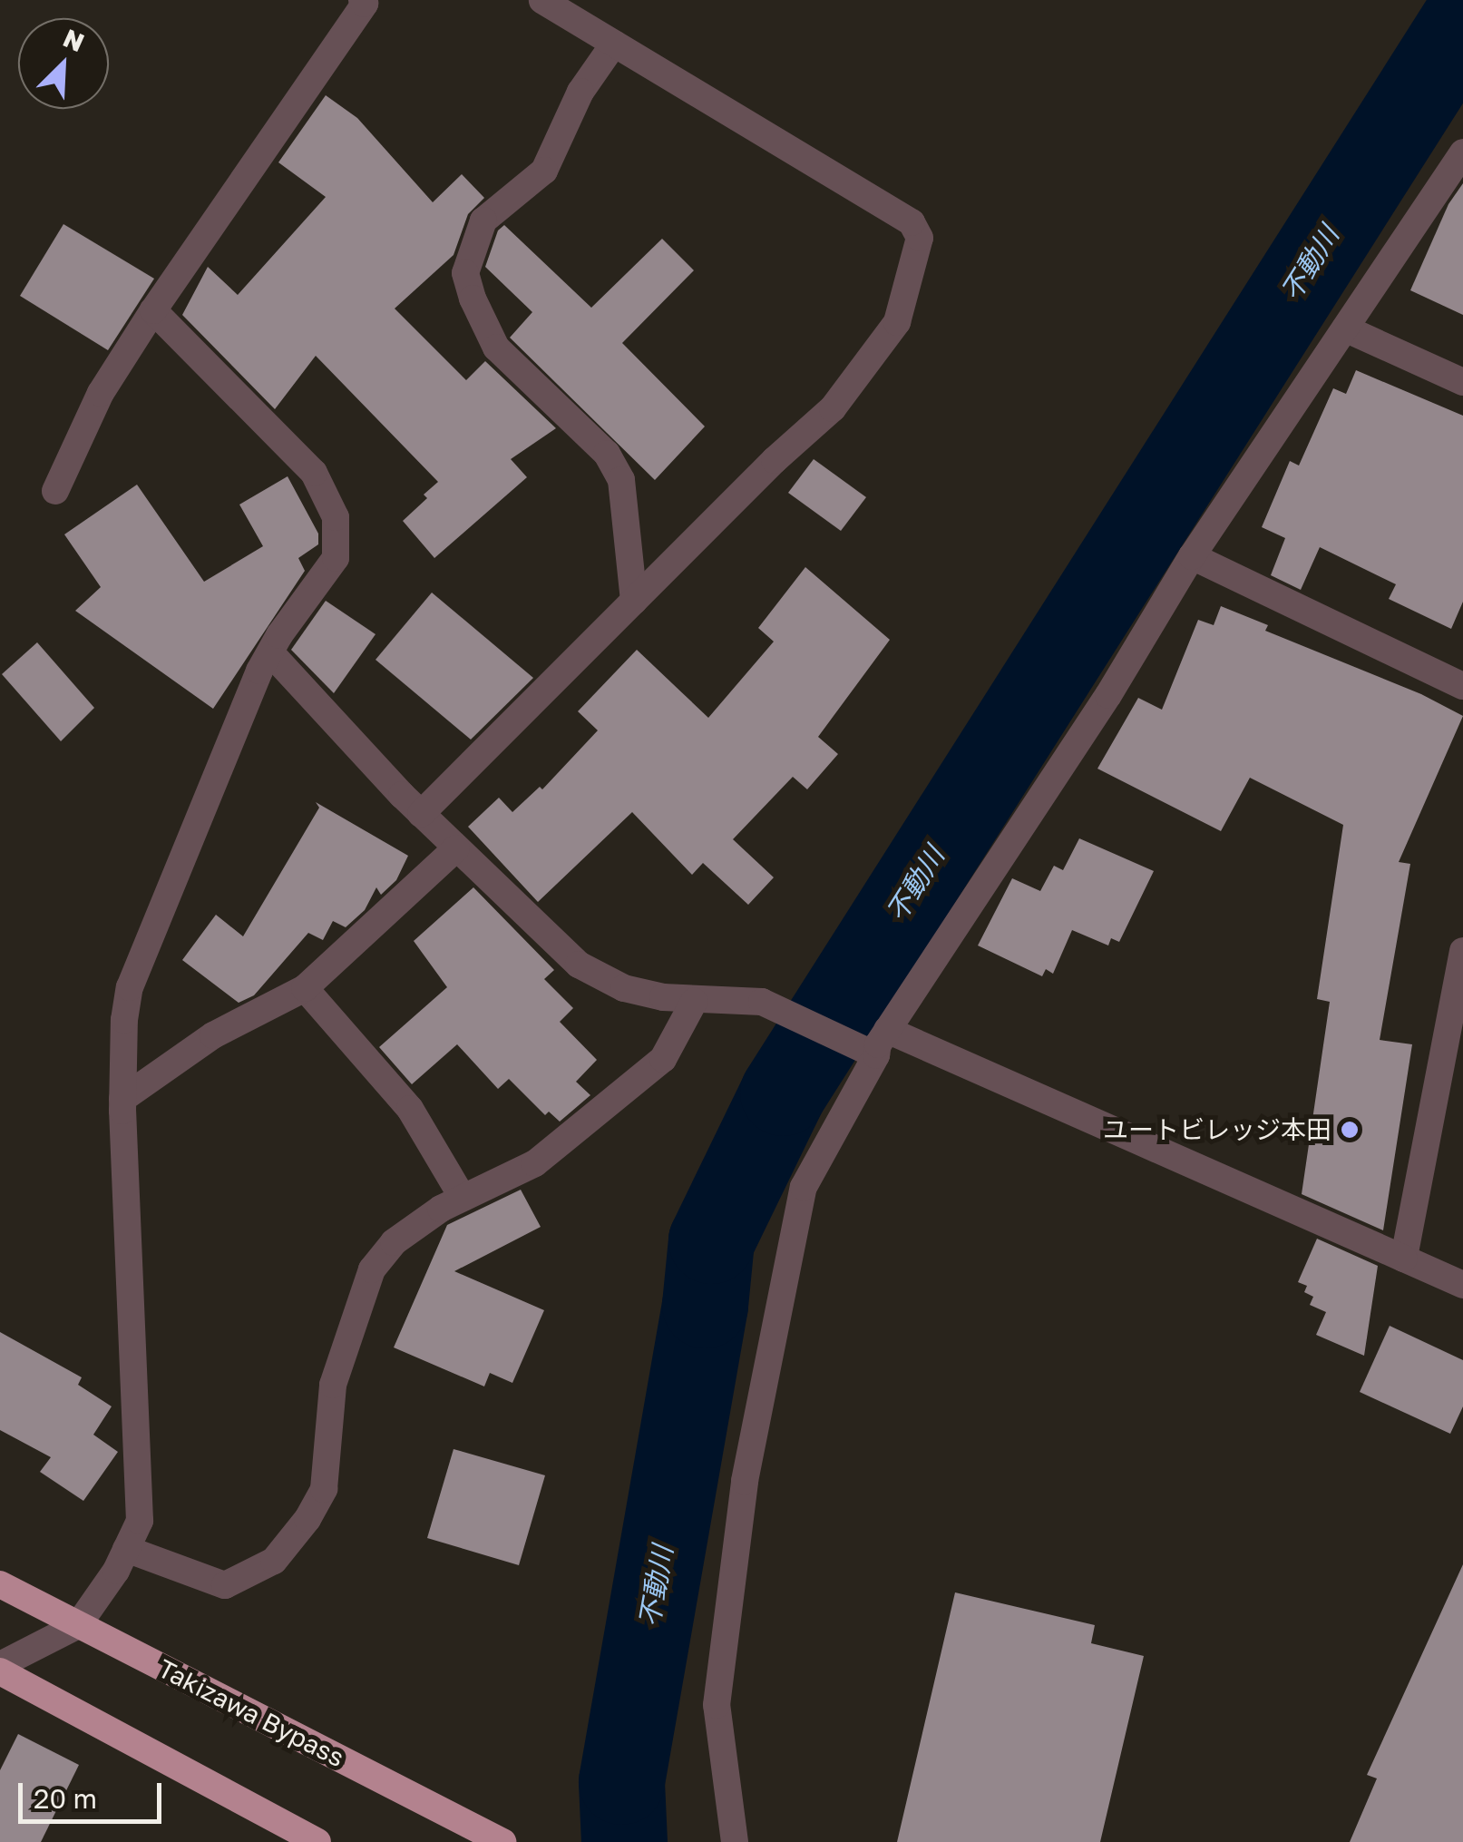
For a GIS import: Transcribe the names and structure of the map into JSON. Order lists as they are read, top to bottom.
{
  "streets": {
    "highway": ["Takizawa Bypass"]
  },
  "water": ["不動川"],
  "places": ["ユートビレッジ本田"],
  "scale_bar": "20 m",
  "north": "top right"
}
